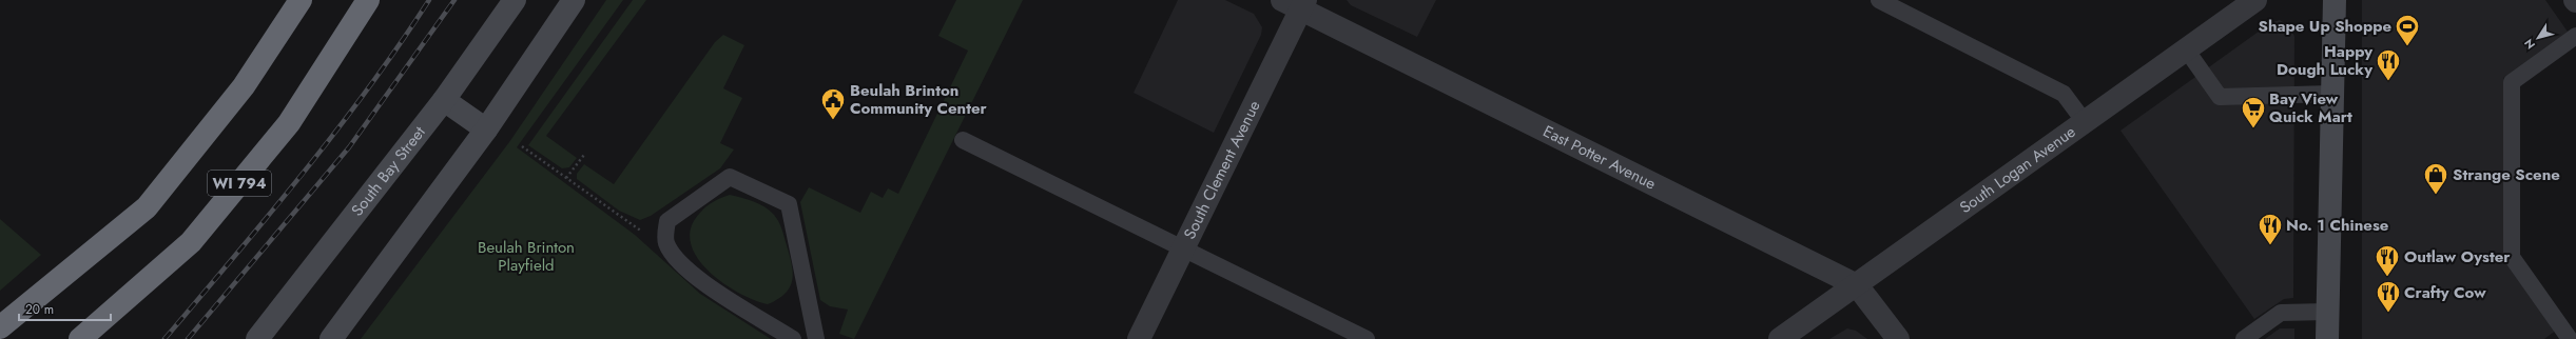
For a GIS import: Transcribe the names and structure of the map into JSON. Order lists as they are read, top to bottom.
{
  "streets": {
    "highway": ["WI 794"],
    "main road": ["South Bay Street"],
    "street": ["East Potter Avenue", "South Clement Avenue", "South Logan Avenue"]
  },
  "crossings": [
    ["East Potter Avenue", "South Clement Avenue"],
    ["East Potter Avenue", "South Logan Avenue"]
  ],
  "parks": ["Beulah Brinton Playfield"],
  "places": {
    "sports": ["Shape Up Shoppe"],
    "restaurant": [
      "Happy Dough Lucky",
      "No. 1 Chinese",
      "Outlaw Oyster",
      "Crafty Cow"
    ],
    "public building": ["Beulah Brinton Community Center"],
    "supermarket": ["Bay View Quick Mart"],
    "shop": ["Strange Scene"]
  },
  "scale_bar": "20 m",
  "north": "bottom left"
}
